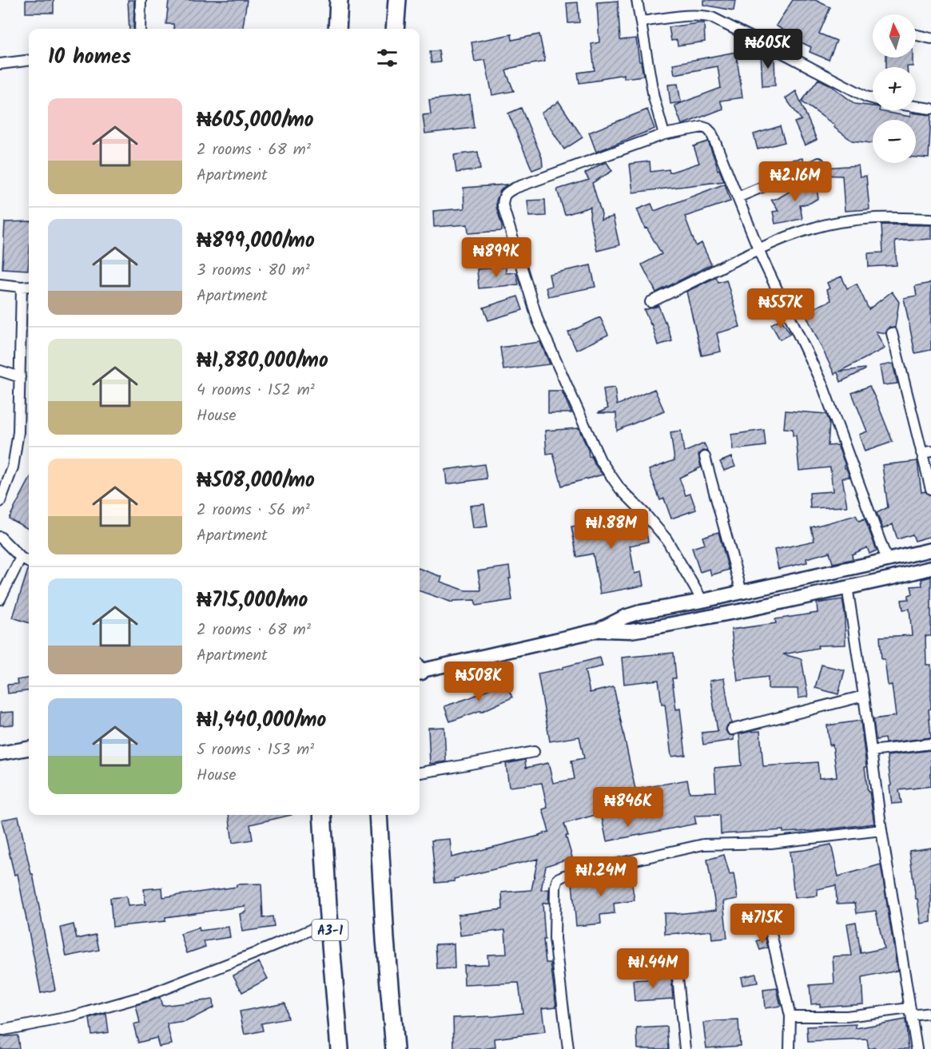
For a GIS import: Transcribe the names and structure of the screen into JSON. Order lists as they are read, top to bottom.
{
  "streets": {
    "highway": ["A3-1"]
  },
  "north": "top",
  "page": {
    "map_buttons": ["+", "−"],
    "price": [
      "₦605K",
      "₦2.16M",
      "₦899K",
      "₦557K",
      "₦1.88M",
      "₦508K",
      "₦846K",
      "₦1.24M",
      "₦715K",
      "₦1.44M"
    ],
    "heading": "10 homes",
    "list": [
      {
        "name": "₦605,000/mo",
        "note": "2 rooms · 68 m² · Apartment"
      },
      {
        "name": "₦899,000/mo",
        "note": "3 rooms · 80 m² · Apartment"
      },
      {
        "name": "₦1,880,000/mo",
        "note": "4 rooms · 152 m² · House"
      },
      {
        "name": "₦508,000/mo",
        "note": "2 rooms · 56 m² · Apartment"
      },
      {
        "name": "₦715,000/mo",
        "note": "2 rooms · 68 m² · Apartment"
      },
      {
        "name": "₦1,440,000/mo",
        "note": "5 rooms · 153 m² · House"
      }
    ]
  }
}
